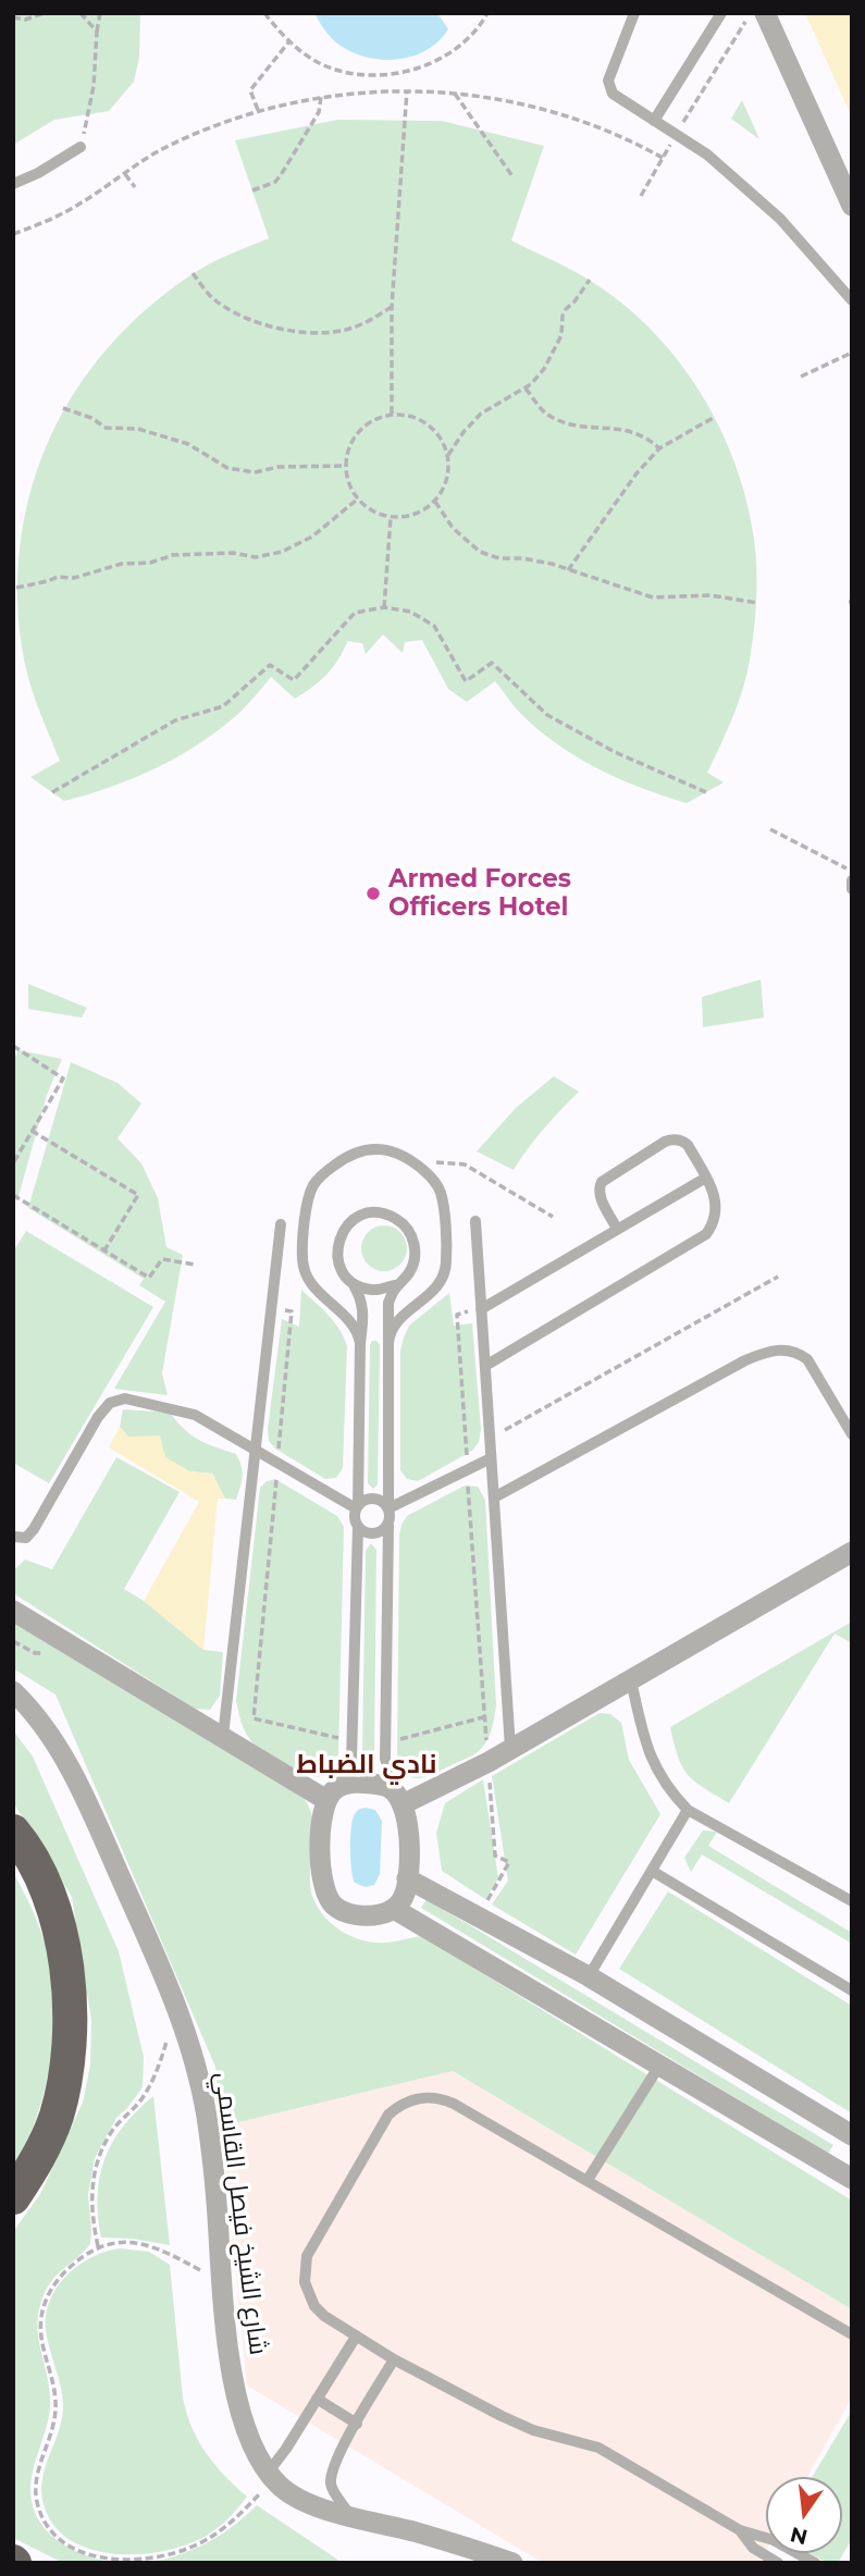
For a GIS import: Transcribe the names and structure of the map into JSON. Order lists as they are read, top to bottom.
{
  "streets": {
    "street": ["شارع الشيخ فيصل القاسمي"]
  },
  "districts": ["نادي الضباط"],
  "places": ["Armed Forces Officers Hotel"],
  "north": "bottom"
}
